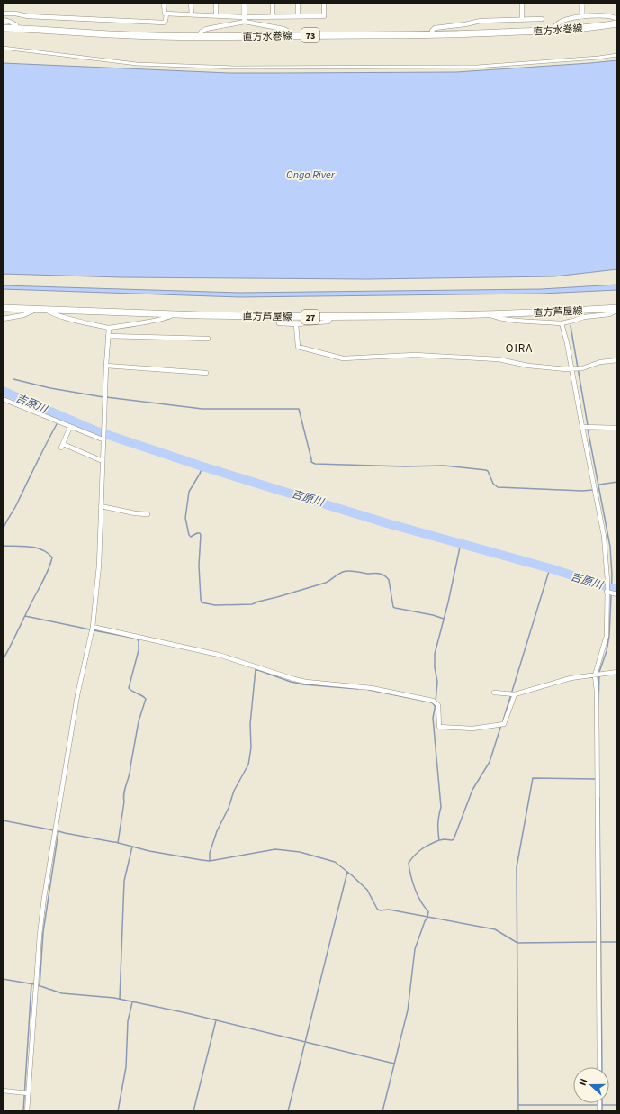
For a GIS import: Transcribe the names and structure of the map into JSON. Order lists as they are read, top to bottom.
{
  "streets": {
    "main road": [
      "直方水巻線",
      "73",
      "直方芦屋線",
      "27"
    ]
  },
  "districts": ["OIRA"],
  "water": ["Onga River", "吉原川"],
  "north": "left"
}
